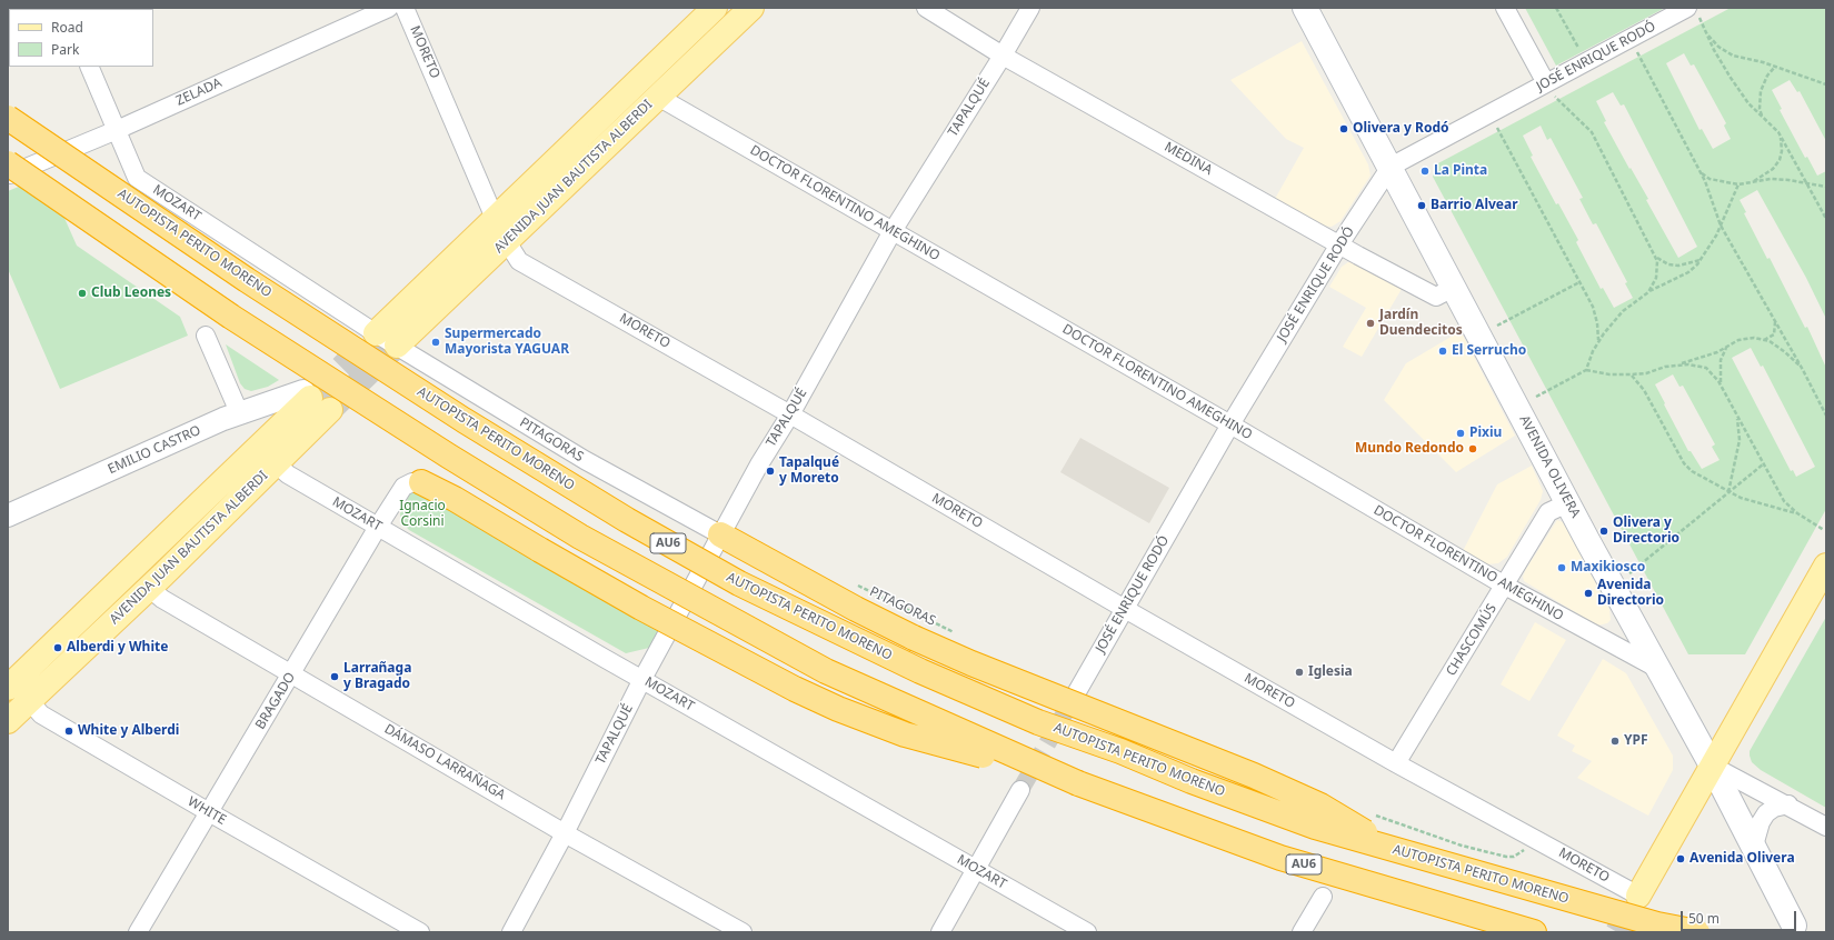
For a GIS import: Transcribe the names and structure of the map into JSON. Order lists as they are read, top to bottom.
{
  "streets": {
    "highway": ["AUTOPISTA PERITO MORENO", "AU6"],
    "main road": ["AVENIDA JUAN BAUTISTA ALBERDI", "AVENIDA OLIVERA"],
    "street": [
      "MORETO",
      "JOSÉ ENRIQUE RODÓ",
      "ZELADA",
      "TAPALQUÉ",
      "MEDINA",
      "MOZART",
      "DOCTOR FLORENTINO AMEGHINO",
      "PITAGORAS",
      "EMILIO CASTRO",
      "CHASCOMÚS",
      "BRAGADO",
      "DÁMASO LARRAÑAGA",
      "WHITE"
    ]
  },
  "crossings": [
    ["MORETO", "JOSÉ ENRIQUE RODÓ"],
    ["MORETO", "TAPALQUÉ"],
    ["MORETO", "AVENIDA JUAN BAUTISTA ALBERDI"],
    ["MORETO", "CHASCOMÚS"],
    ["JOSÉ ENRIQUE RODÓ", "MEDINA"],
    ["JOSÉ ENRIQUE RODÓ", "DOCTOR FLORENTINO AMEGHINO"],
    ["JOSÉ ENRIQUE RODÓ", "AVENIDA OLIVERA"],
    ["ZELADA", "MOZART"],
    ["TAPALQUÉ", "MEDINA"],
    ["TAPALQUÉ", "MOZART"],
    ["TAPALQUÉ", "DOCTOR FLORENTINO AMEGHINO"],
    ["TAPALQUÉ", "PITAGORAS"],
    ["TAPALQUÉ", "DÁMASO LARRAÑAGA"],
    ["MEDINA", "AVENIDA OLIVERA"],
    ["AVENIDA JUAN BAUTISTA ALBERDI", "MOZART"],
    ["AVENIDA JUAN BAUTISTA ALBERDI", "DOCTOR FLORENTINO AMEGHINO"],
    ["AVENIDA JUAN BAUTISTA ALBERDI", "PITAGORAS"],
    ["AVENIDA JUAN BAUTISTA ALBERDI", "EMILIO CASTRO"],
    ["AVENIDA JUAN BAUTISTA ALBERDI", "DÁMASO LARRAÑAGA"],
    ["AVENIDA JUAN BAUTISTA ALBERDI", "WHITE"],
    ["MOZART", "PITAGORAS"],
    ["MOZART", "BRAGADO"],
    ["DOCTOR FLORENTINO AMEGHINO", "AVENIDA OLIVERA"],
    ["DOCTOR FLORENTINO AMEGHINO", "CHASCOMÚS"],
    ["AVENIDA OLIVERA", "CHASCOMÚS"],
    ["BRAGADO", "DÁMASO LARRAÑAGA"],
    ["BRAGADO", "WHITE"]
  ],
  "parks": ["Ignacio Corsini"],
  "places": [
    "Olivera y Rodó",
    "La Pinta",
    "Barrio Alvear",
    "Club Leones",
    "Jardín Duendecitos",
    "Supermercado Mayorista YAGUAR",
    "El Serrucho",
    "Pixiu",
    "Mundo Redondo",
    "Tapalqué y Moreto",
    "Olivera y Directorio",
    "Maxikiosco",
    "Avenida Directorio",
    "Alberdi y White",
    "Iglesia",
    "Larrañaga y Bragado",
    "White y Alberdi",
    "YPF",
    "Avenida Olivera"
  ],
  "legend": ["Road", "Park"],
  "scale_bar": "50 m"
}
